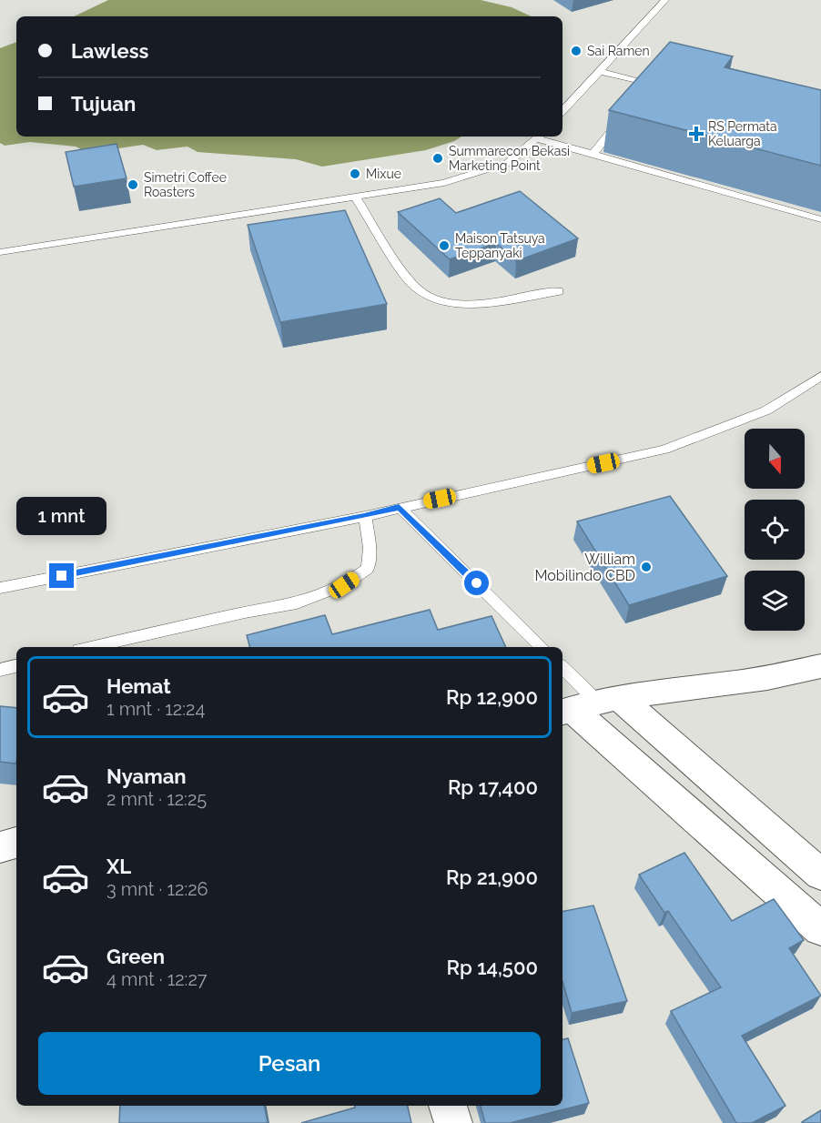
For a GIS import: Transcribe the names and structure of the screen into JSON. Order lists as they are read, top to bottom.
{
  "places": {
    "other": [
      "Sai Ramen",
      "Summarecon Bekasi Marketing Point",
      "Mixue",
      "Simetri Coffee Roasters",
      "Maison Tatsuya Teppanyaki",
      "William Mobilindo CBD"
    ],
    "health": ["RS Permata Keluarga"]
  },
  "north": "bottom",
  "page": {
    "banner": ["Lawless", "Tujuan"],
    "bubble": "1 mnt",
    "list": [
      {
        "name": "Hemat",
        "note": "1 mnt · 12:24",
        "value": "Rp 12,900"
      },
      {
        "name": "Nyaman",
        "note": "2 mnt · 12:25",
        "value": "Rp 17,400"
      },
      {
        "name": "XL",
        "note": "3 mnt · 12:26",
        "value": "Rp 21,900"
      },
      {
        "name": "Green",
        "note": "4 mnt · 12:27",
        "value": "Rp 14,500"
      }
    ],
    "buttons": "Pesan"
  }
}
